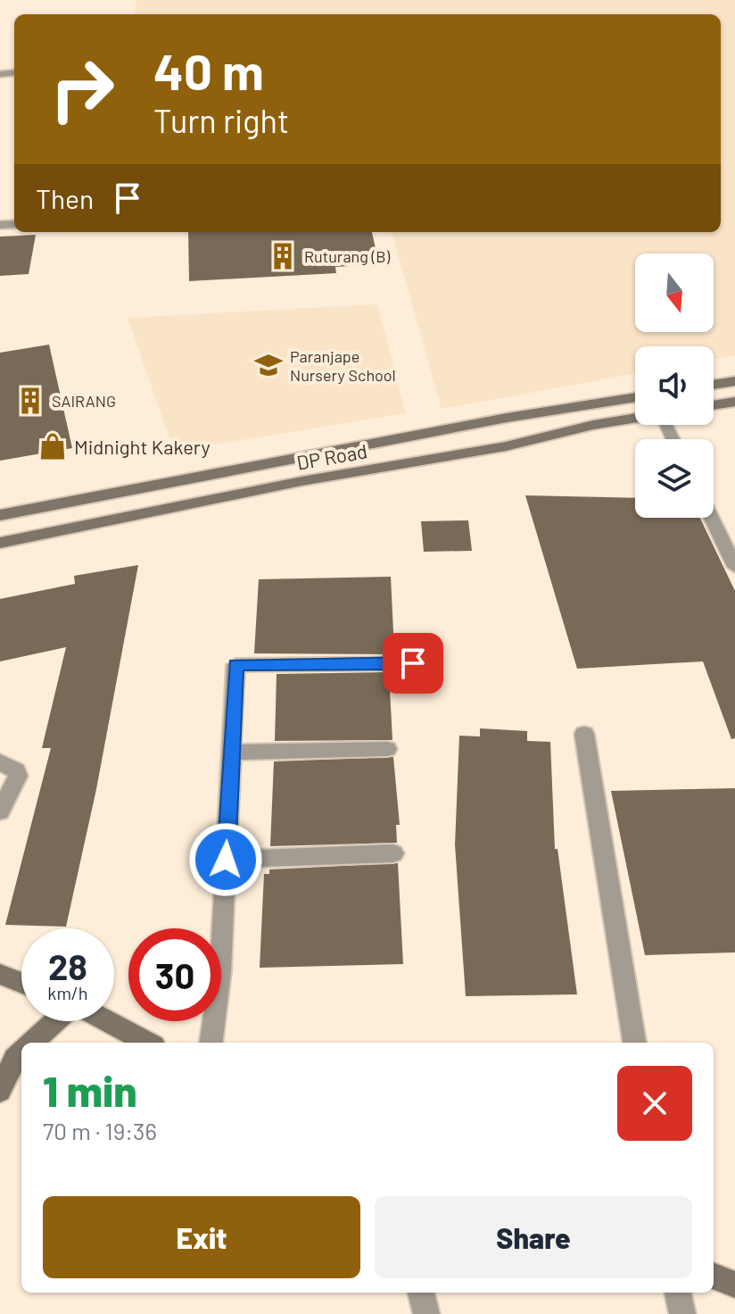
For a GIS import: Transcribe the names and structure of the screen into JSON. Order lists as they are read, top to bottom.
{
  "streets": {
    "main road": ["DP Road"]
  },
  "places": {
    "building": ["Ruturang (B)", "SAIRANG"],
    "school or university": ["Paranjape Nursery School"],
    "shop": ["Midnight Kakery"]
  },
  "north": "bottom",
  "page": {
    "turn": ["40 m", "Turn right"],
    "then": "Then",
    "speed": "28 km/h",
    "limit": "30",
    "heading": ["1 min", "70 m · 19:36"],
    "buttons": ["Exit", "Share"]
  }
}
